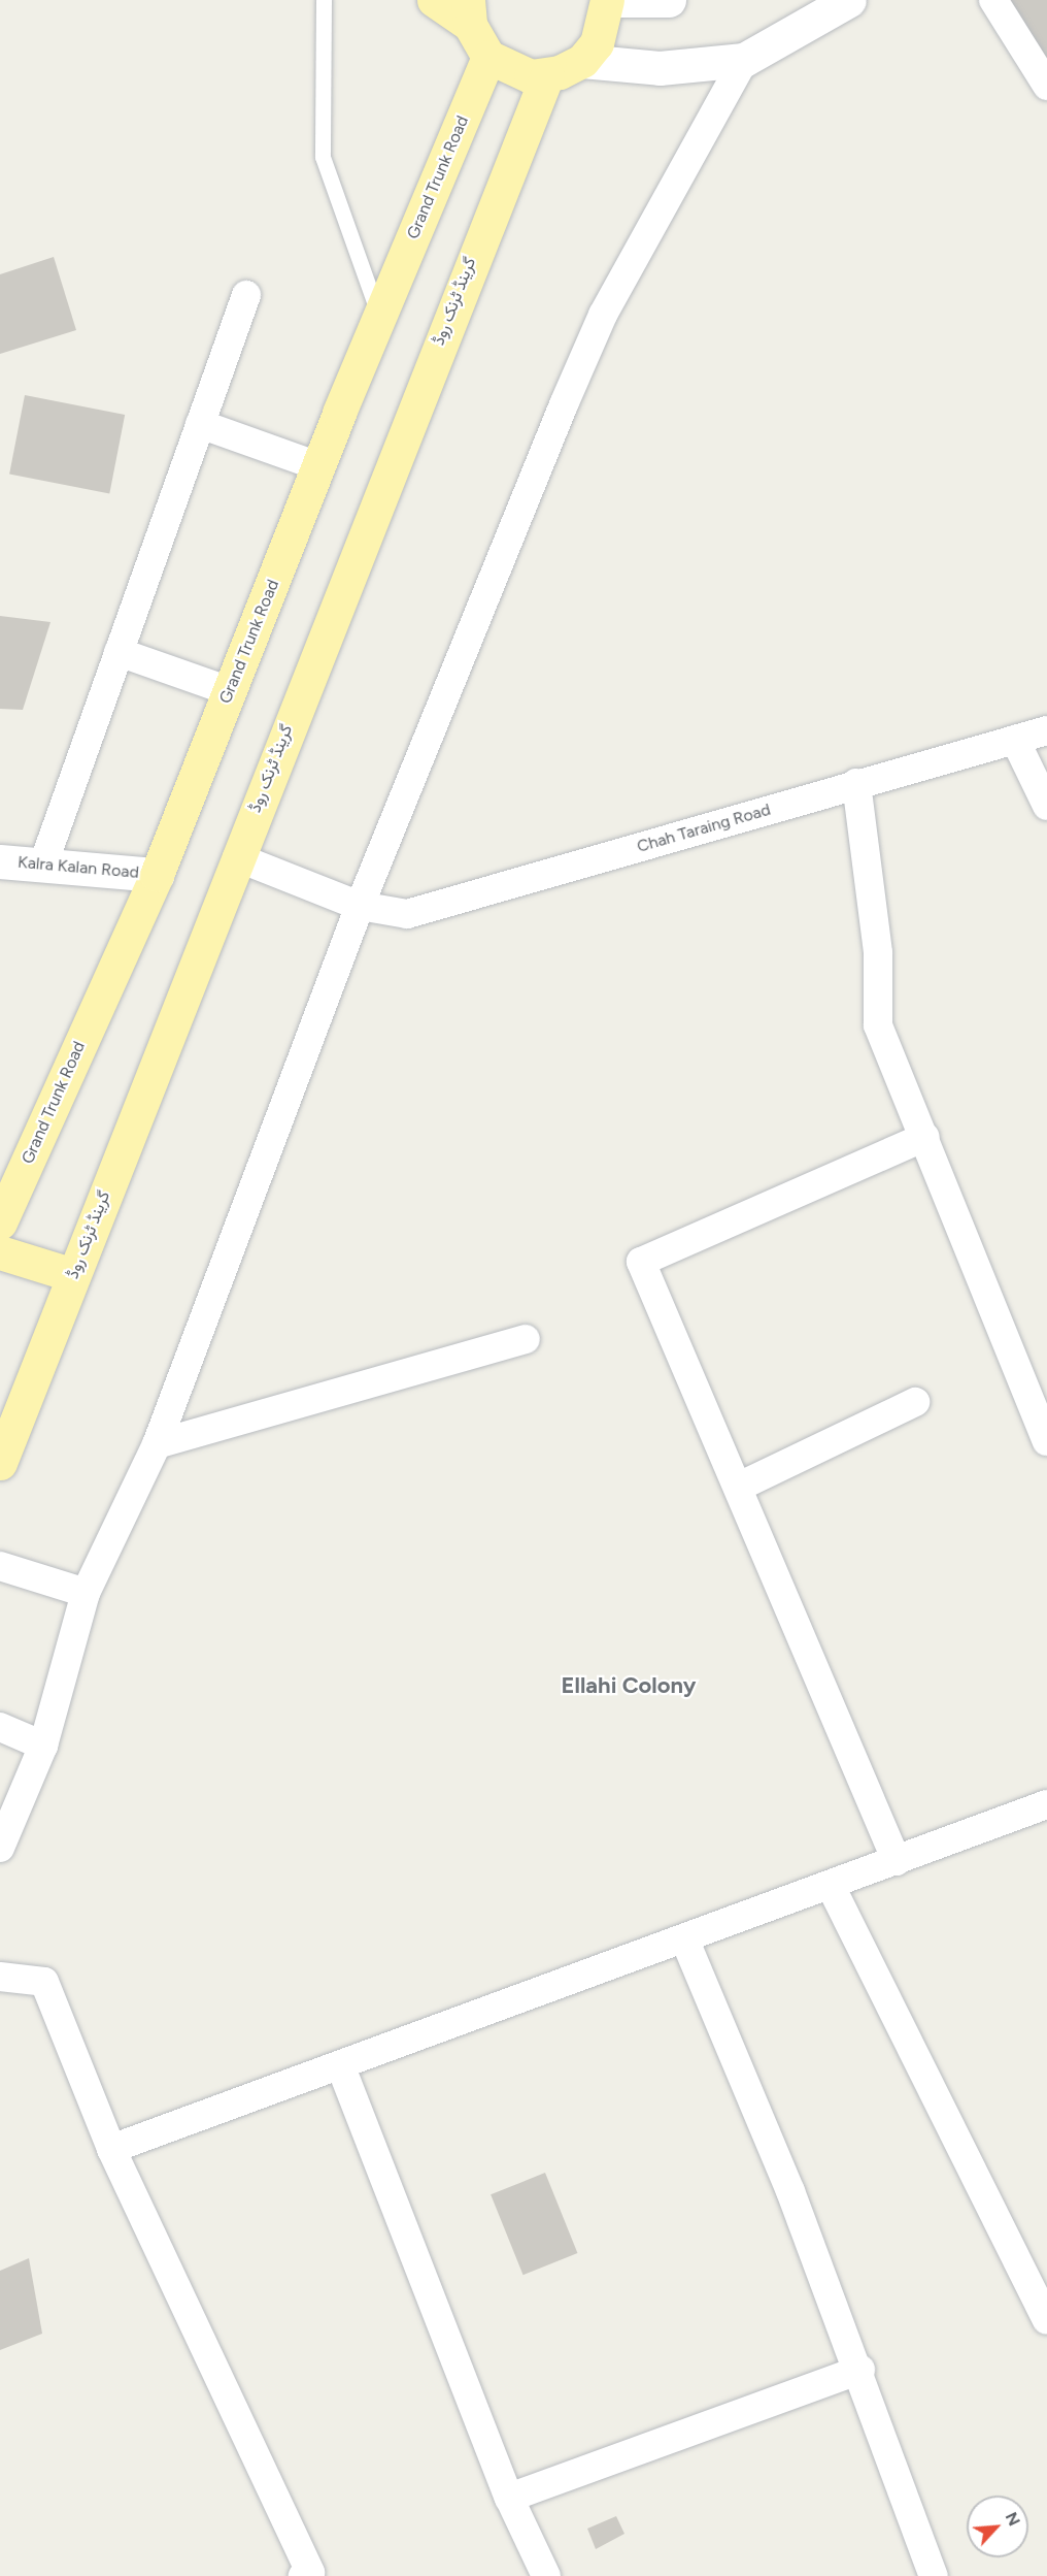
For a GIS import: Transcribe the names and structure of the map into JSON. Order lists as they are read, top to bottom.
{
  "streets": {
    "main road": ["Grand Trunk Road", "گرینڈ ٹرنک روڈ"],
    "street": ["Chah Taraing Road", "Kalra Kalan Road"]
  },
  "crossings": [
    ["Grand Trunk Road", "Kalra Kalan Road"],
    ["گرینڈ ٹرنک روڈ", "Chah Taraing Road"]
  ],
  "districts": ["Ellahi Colony"],
  "north": "top right"
}
